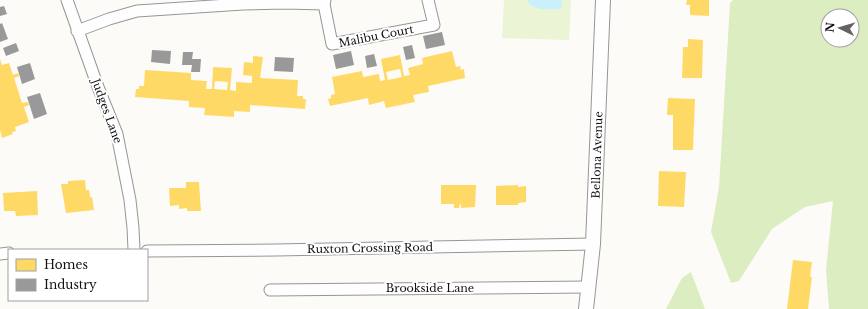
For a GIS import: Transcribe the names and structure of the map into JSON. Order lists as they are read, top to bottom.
{
  "streets": {
    "street": [
      "Malibu Court",
      "Judges Lane",
      "Bellona Avenue",
      "Ruxton Crossing Road",
      "Brookside Lane"
    ]
  },
  "crossings": [
    ["Malibu Court", "Judges Lane"],
    ["Bellona Avenue", "Ruxton Crossing Road"],
    ["Bellona Avenue", "Brookside Lane"]
  ],
  "legend": ["Homes", "Industry"],
  "north": "left"
}
